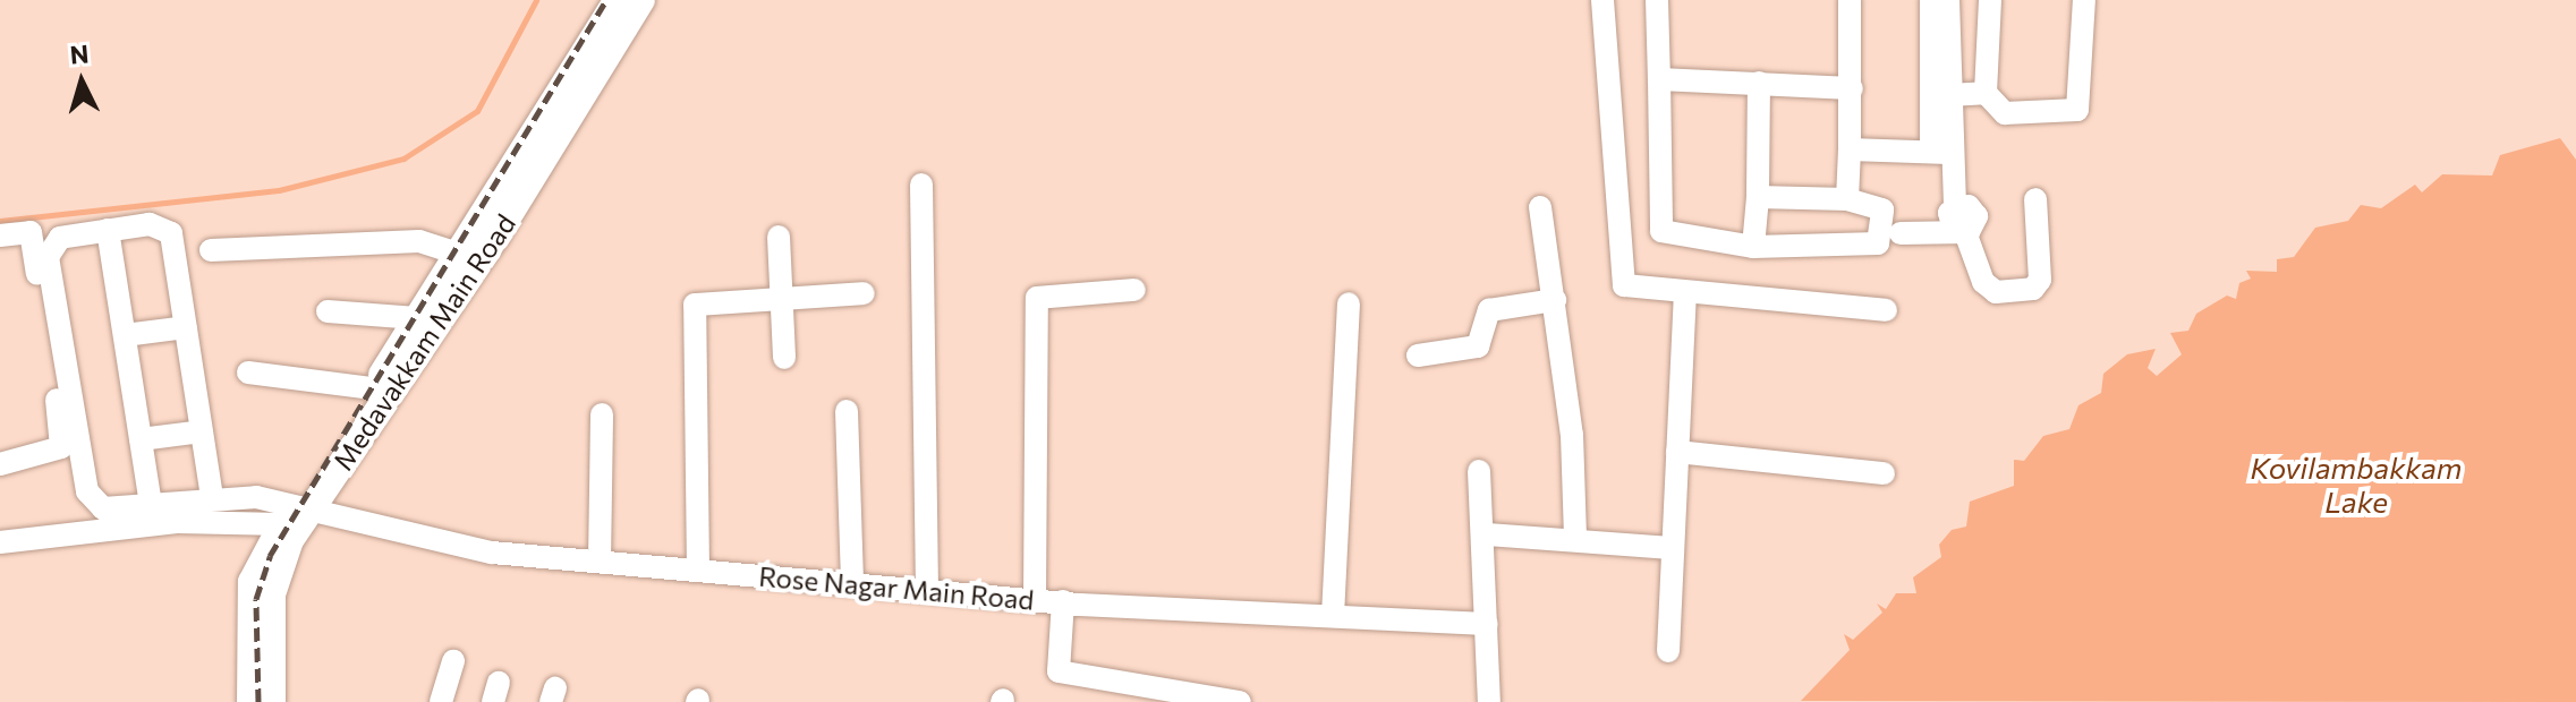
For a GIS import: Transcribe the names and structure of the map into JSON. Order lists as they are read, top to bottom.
{
  "streets": {
    "main road": ["Medavakkam Main Road"],
    "street": ["Rose Nagar Main Road"]
  },
  "crossings": [
    ["Medavakkam Main Road", "Rose Nagar Main Road"]
  ],
  "water": ["Kovilambakkam Lake"],
  "north": "top"
}
